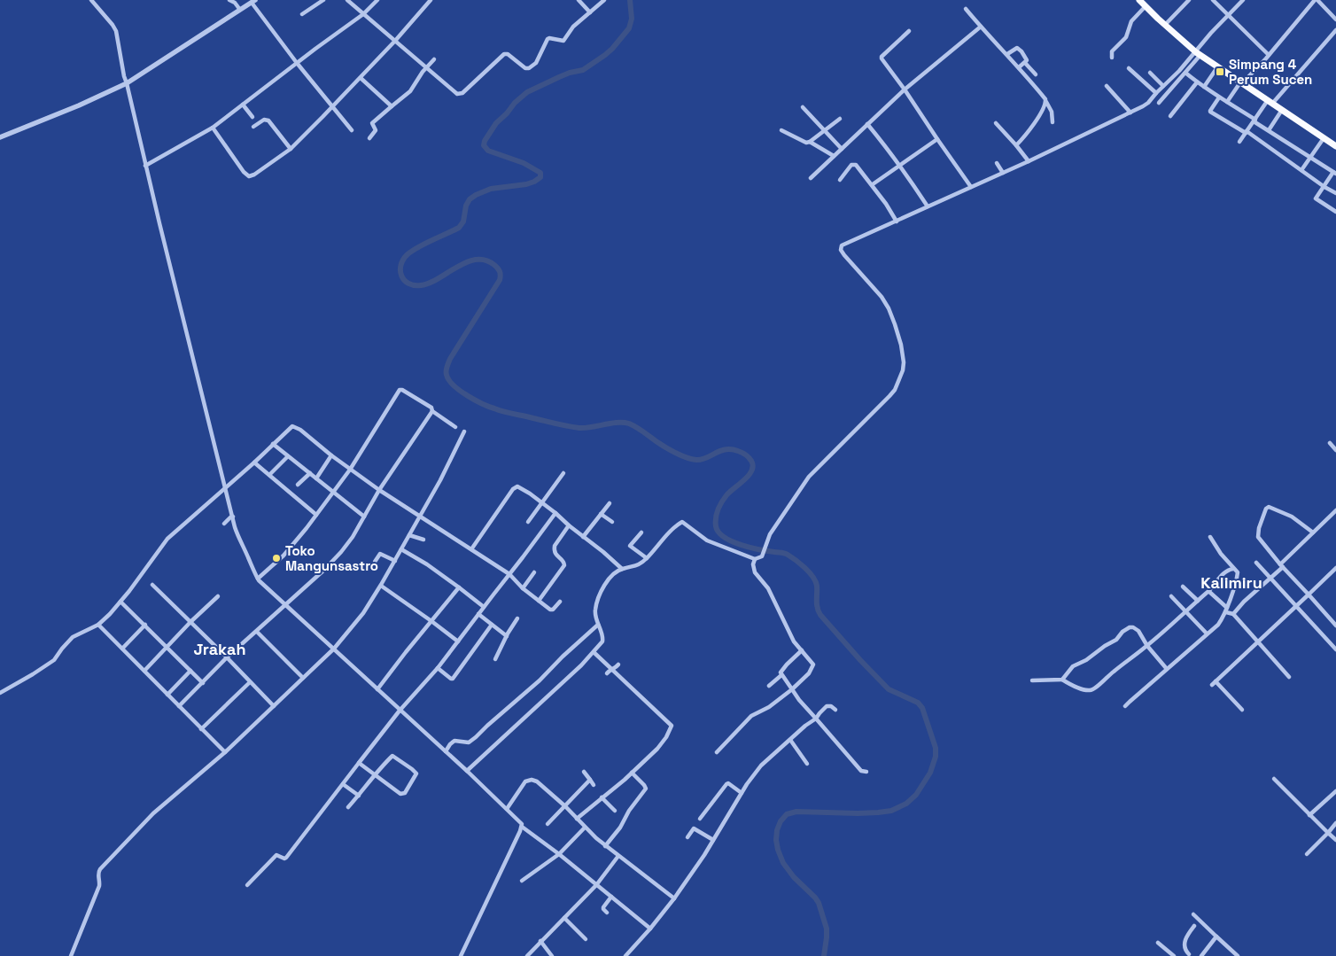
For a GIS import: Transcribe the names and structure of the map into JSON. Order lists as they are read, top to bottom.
{
  "districts": ["Kalimiru", "Jrakah"],
  "places": {
    "transit": ["Simpang 4 Perum Sucen"],
    "other": ["Toko Mangunsastro"]
  }
}
